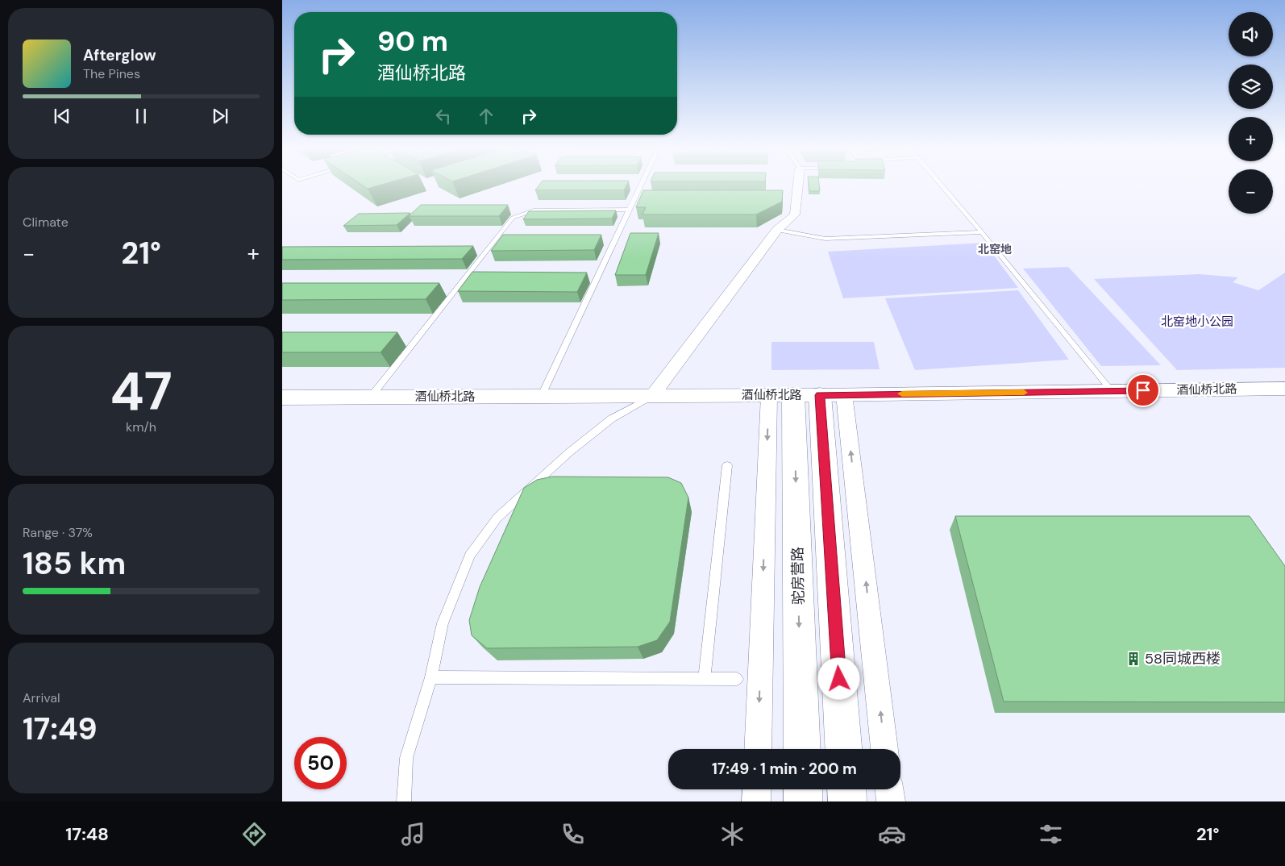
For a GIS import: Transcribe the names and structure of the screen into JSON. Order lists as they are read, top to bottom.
{
  "streets": {
    "main road": ["驼房营路"],
    "street": ["酒仙桥北路"]
  },
  "crossings": [
    ["酒仙桥北路", "驼房营路"]
  ],
  "districts": ["北窑地"],
  "parks": ["北窑地小公园"],
  "places": {
    "building": ["58同城西楼"]
  },
  "page": {
    "map_buttons": ["+", "−"],
    "turn": ["90 m", "酒仙桥北路"],
    "song": ["Afterglow", "The Pines"],
    "tile": [
      "Climate",
      ["47", "km/h"],
      ["Range · 37%", "185 km"],
      ["Arrival", "17:49"]
    ],
    "heat": ["−", "21°", "+"],
    "limit": "50",
    "trip": "17:49 · 1 min · 200 m",
    "tabs": ["17:48", "21°"]
  }
}
